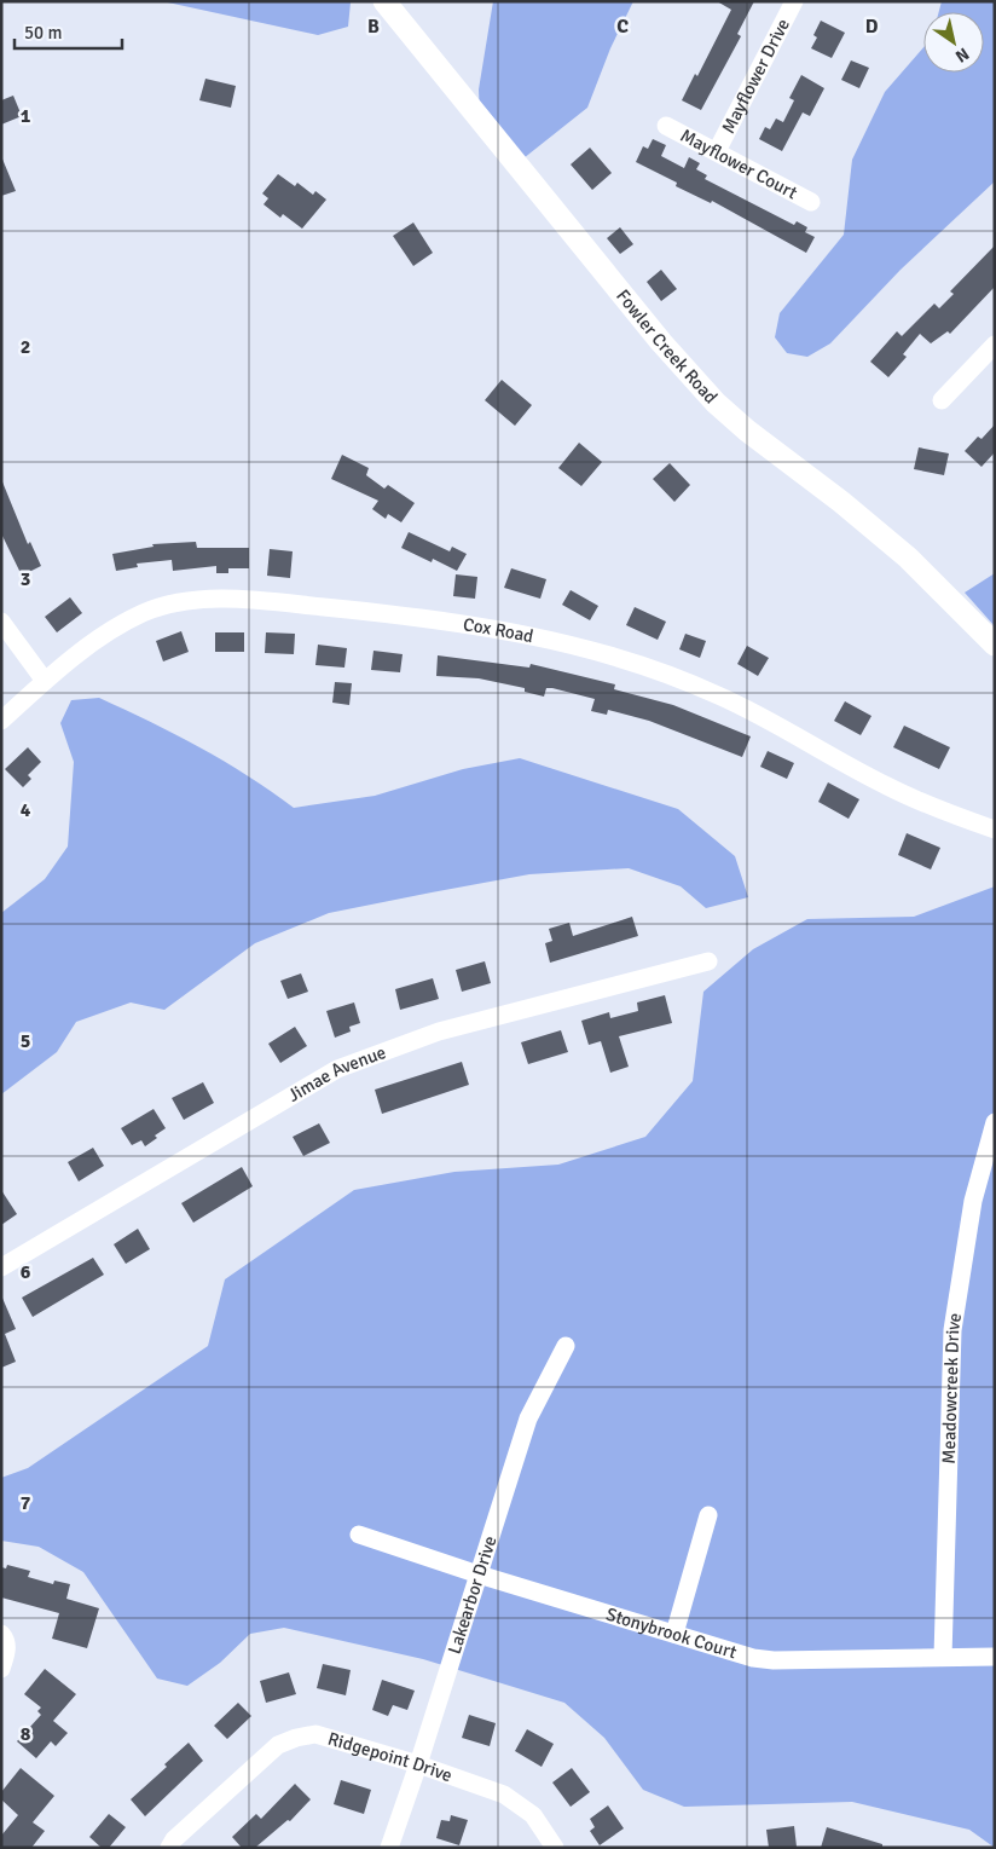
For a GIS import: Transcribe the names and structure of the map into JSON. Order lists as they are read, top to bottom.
{
  "streets": {
    "main road": ["Fowler Creek Road"],
    "street": [
      "Mayflower Drive",
      "Mayflower Court",
      "Cox Road",
      "Jimae Avenue",
      "Meadowcreek Drive",
      "Lakearbor Drive",
      "Stonybrook Court",
      "Ridgepoint Drive"
    ]
  },
  "crossings": [
    ["Mayflower Drive", "Mayflower Court"],
    ["Meadowcreek Drive", "Stonybrook Court"],
    ["Lakearbor Drive", "Stonybrook Court"],
    ["Lakearbor Drive", "Ridgepoint Drive"]
  ],
  "scale_bar": "50 m",
  "north": "bottom right",
  "grid": {
    "columns": ["B", "C", "D"],
    "rows": [
      "1",
      "2",
      "3",
      "4",
      "5",
      "6",
      "7",
      "8"
    ]
  }
}
